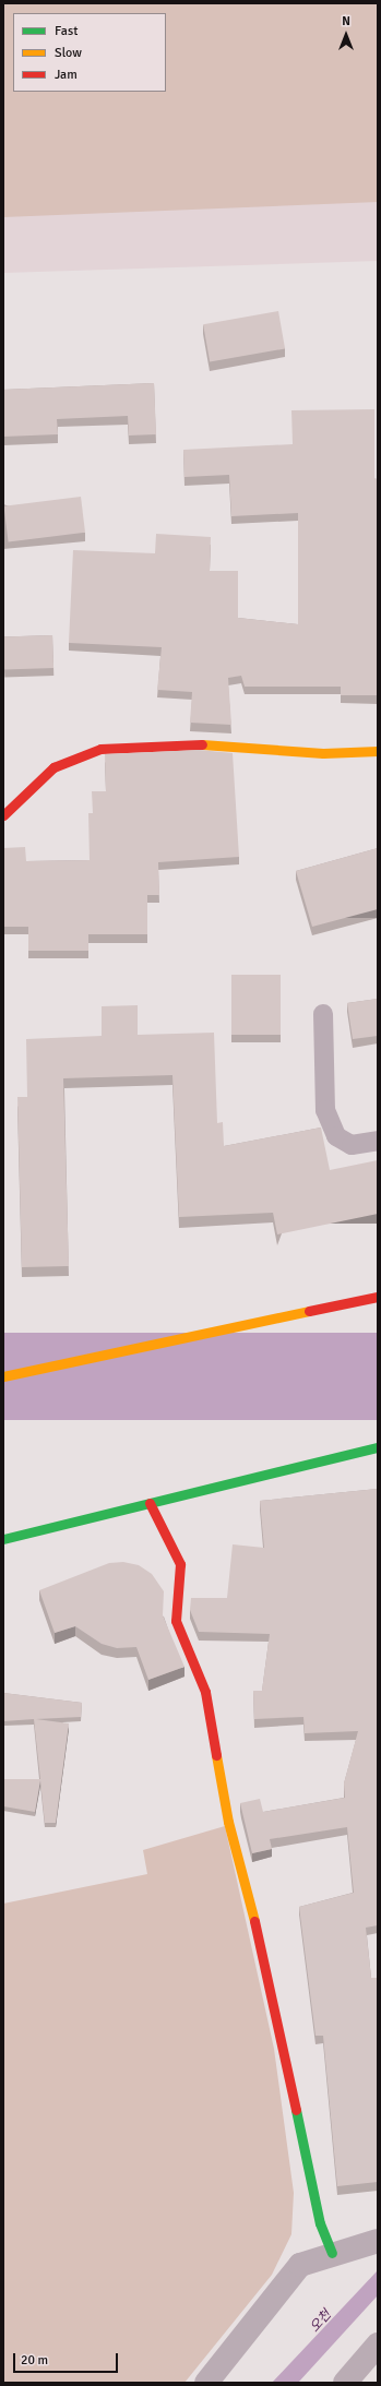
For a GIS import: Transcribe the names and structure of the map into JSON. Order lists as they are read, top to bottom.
{
  "water": ["오천"],
  "legend": ["Fast", "Slow", "Jam"],
  "scale_bar": "20 m",
  "north": "top"
}
